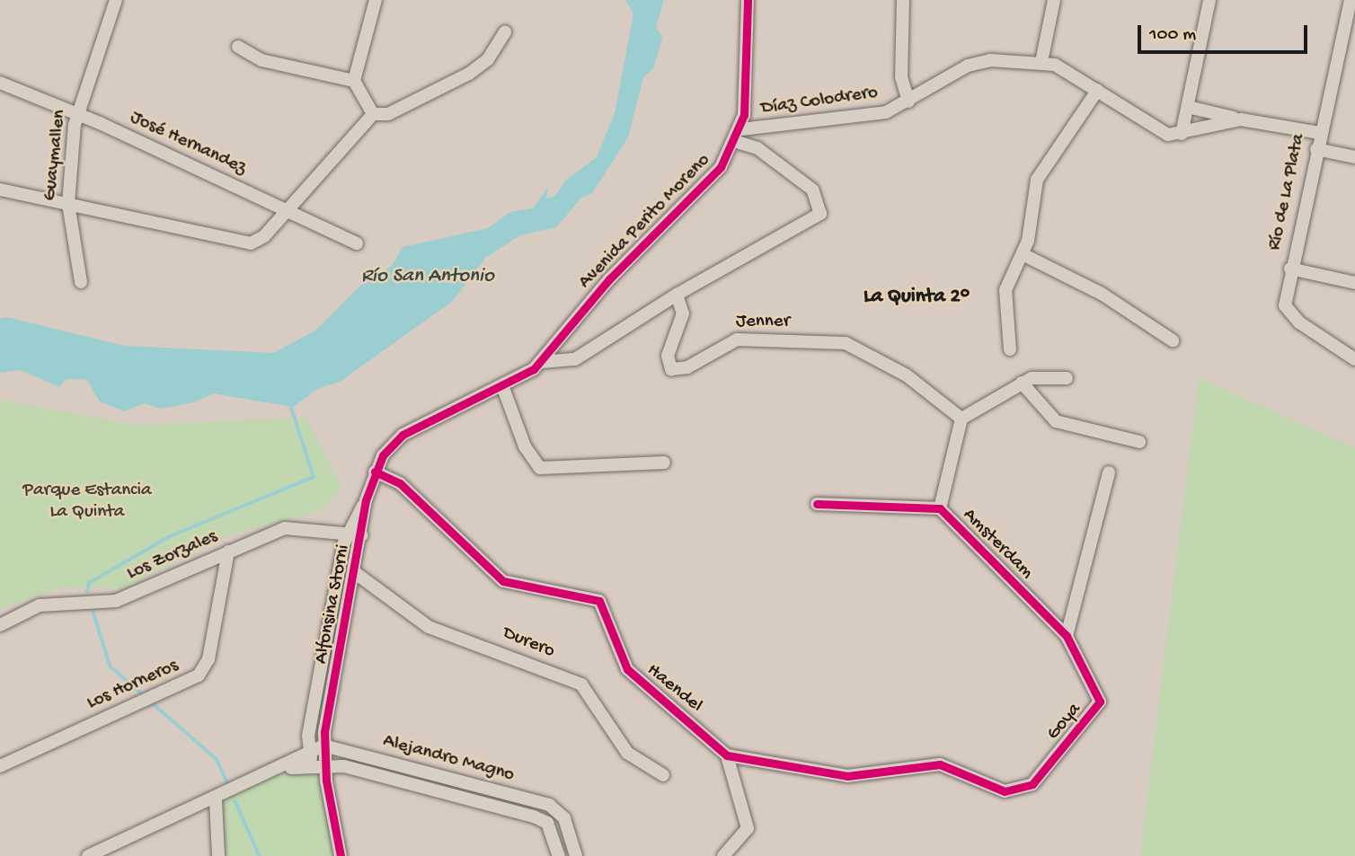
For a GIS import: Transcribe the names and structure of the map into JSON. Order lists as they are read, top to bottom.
{
  "streets": {
    "street": [
      "Díaz Colodrero",
      "José Hernandez",
      "Guaymallen",
      "Río de La Plata",
      "Avenida Perito Moreno",
      "Jenner",
      "Amsterdam",
      "Los Zorzales",
      "Alfonsina Storni",
      "Durero",
      "Los Horneros",
      "Haendel",
      "Goya",
      "Alejandro Magno"
    ]
  },
  "crossings": [
    ["Díaz Colodrero", "Río de La Plata"],
    ["Díaz Colodrero", "Avenida Perito Moreno"],
    ["José Hernandez", "Guaymallen"],
    ["Avenida Perito Moreno", "Alfonsina Storni"],
    ["Avenida Perito Moreno", "Haendel"],
    ["Amsterdam", "Goya"],
    ["Los Zorzales", "Alfonsina Storni"],
    ["Los Zorzales", "Los Horneros"],
    ["Alfonsina Storni", "Durero"],
    ["Alfonsina Storni", "Haendel"],
    ["Alfonsina Storni", "Alejandro Magno"],
    ["Haendel", "Goya"]
  ],
  "districts": ["La Quinta 2°"],
  "water": ["Río San Antonio"],
  "parks": ["Parque Estancia La Quinta"],
  "scale_bar": "100 m"
}
